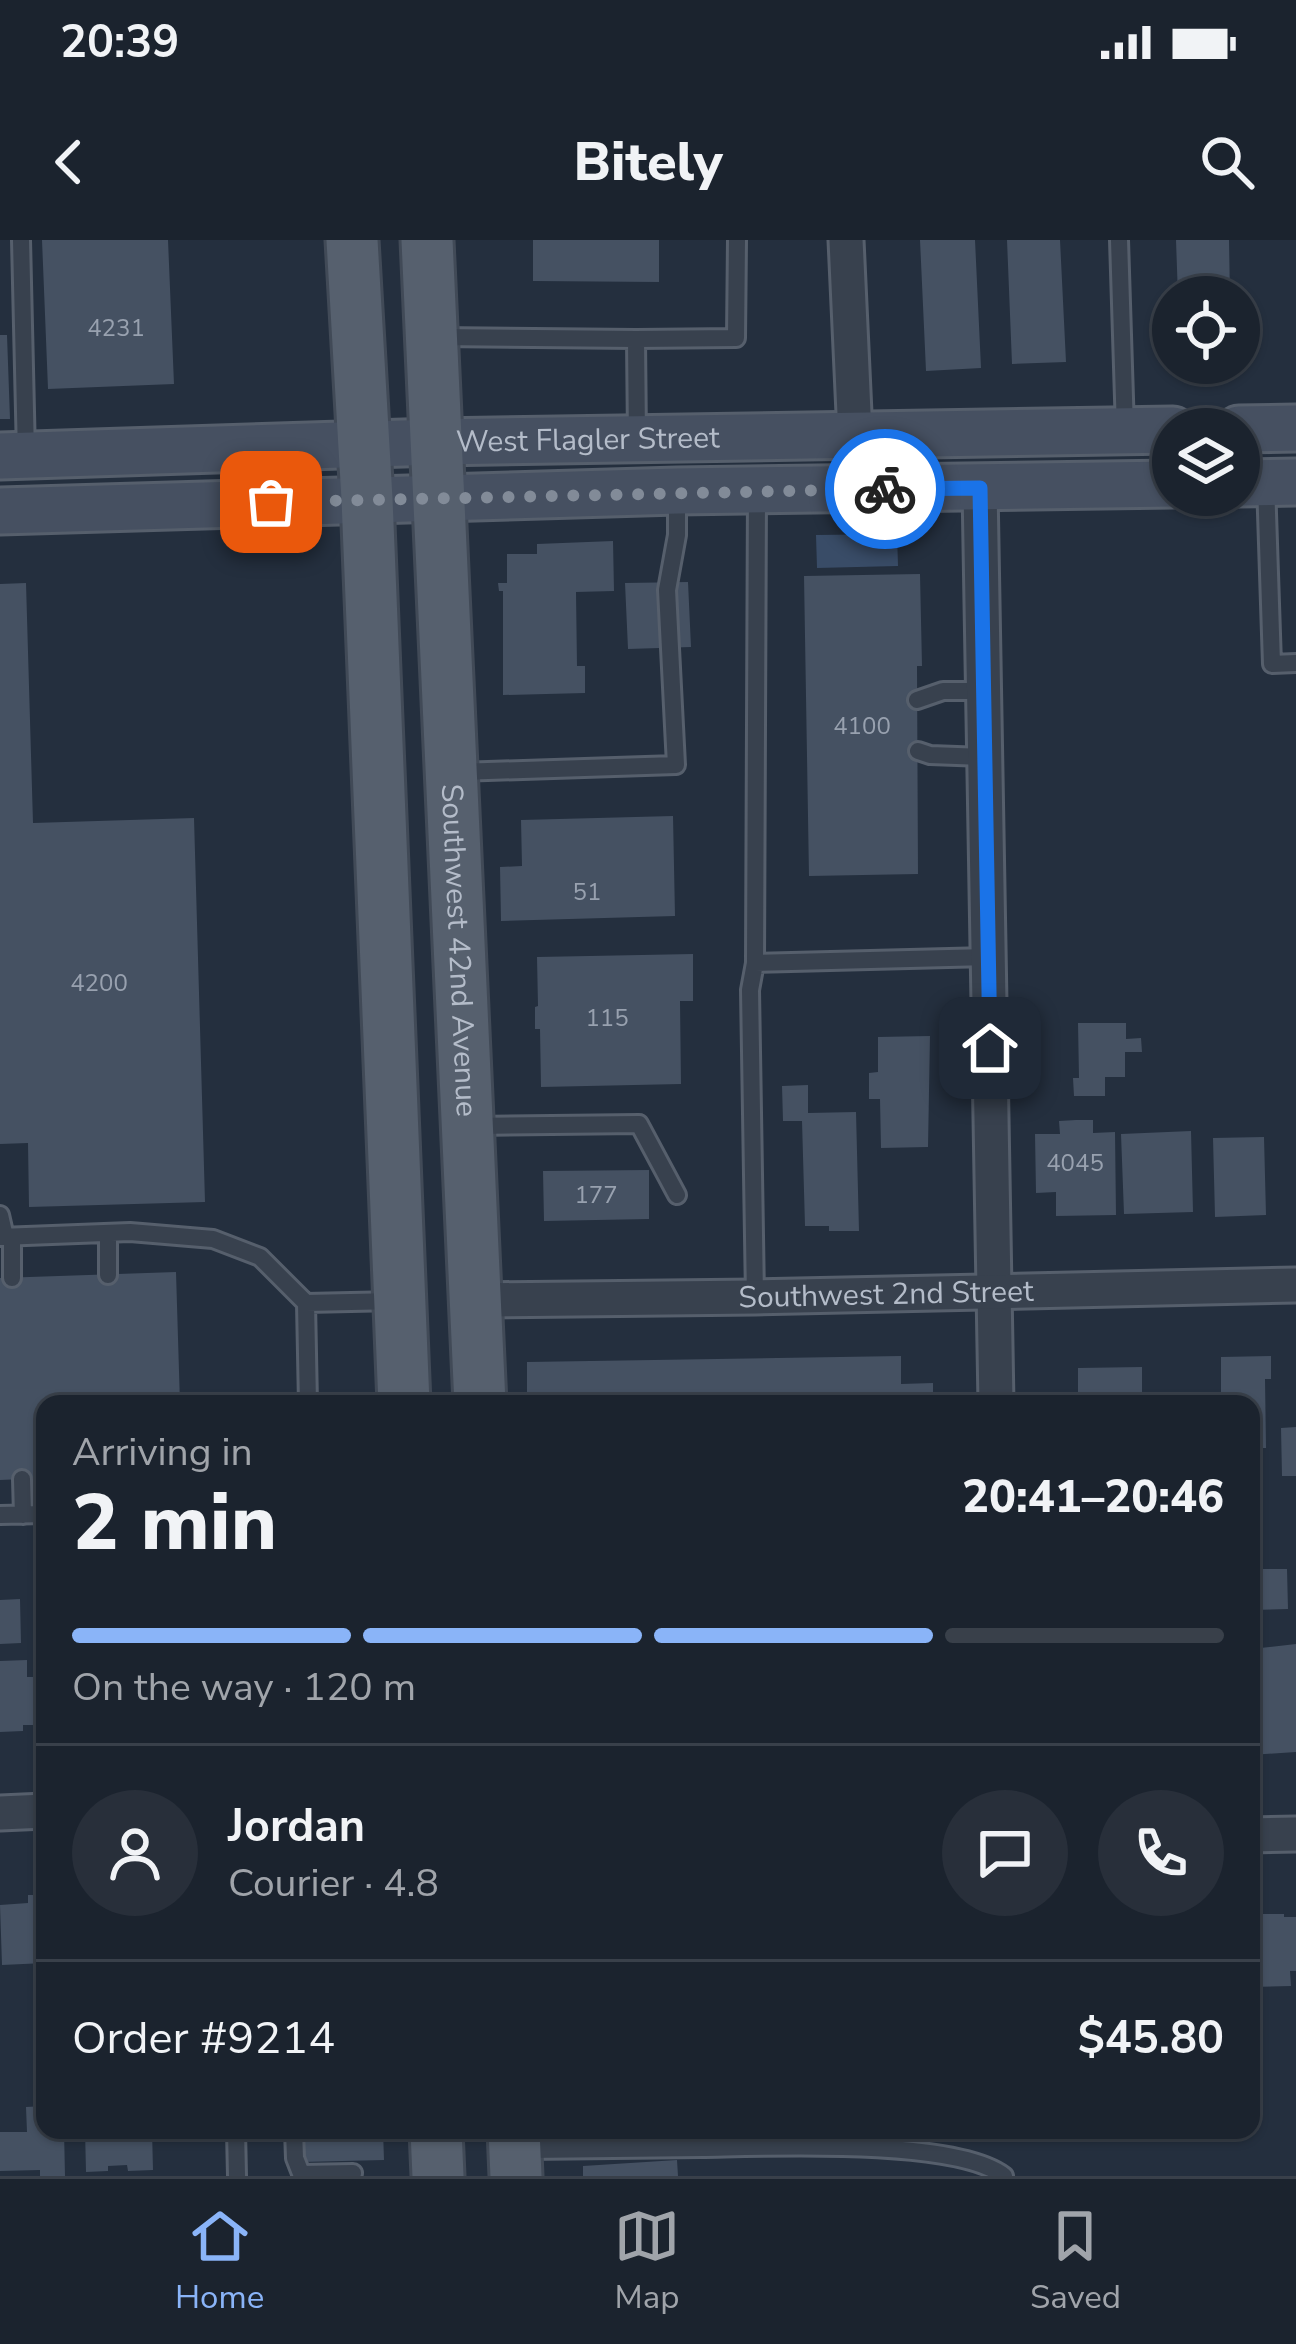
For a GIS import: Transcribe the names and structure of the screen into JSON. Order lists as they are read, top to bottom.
{
  "streets": {
    "main road": ["West Flagler Street", "Southwest 42nd Avenue"],
    "street": ["Southwest 2nd Street"]
  },
  "crossings": [
    ["West Flagler Street", "Southwest 42nd Avenue"],
    ["Southwest 42nd Avenue", "Southwest 2nd Street"]
  ],
  "house_numbers": [
    "4231",
    "4100",
    "51",
    "4200",
    "115",
    "4045",
    "177"
  ],
  "page": {
    "status": "20:39",
    "header": "Bitely",
    "heading": ["2 min", "Arriving in", "20:41–20:46"],
    "panel": [
      "Jordan",
      "Courier · 4.8",
      "Order #9214",
      "$45.80"
    ],
    "bar": "On the way · 120 m",
    "tabs": ["Home", "Map", "Saved"]
  }
}
